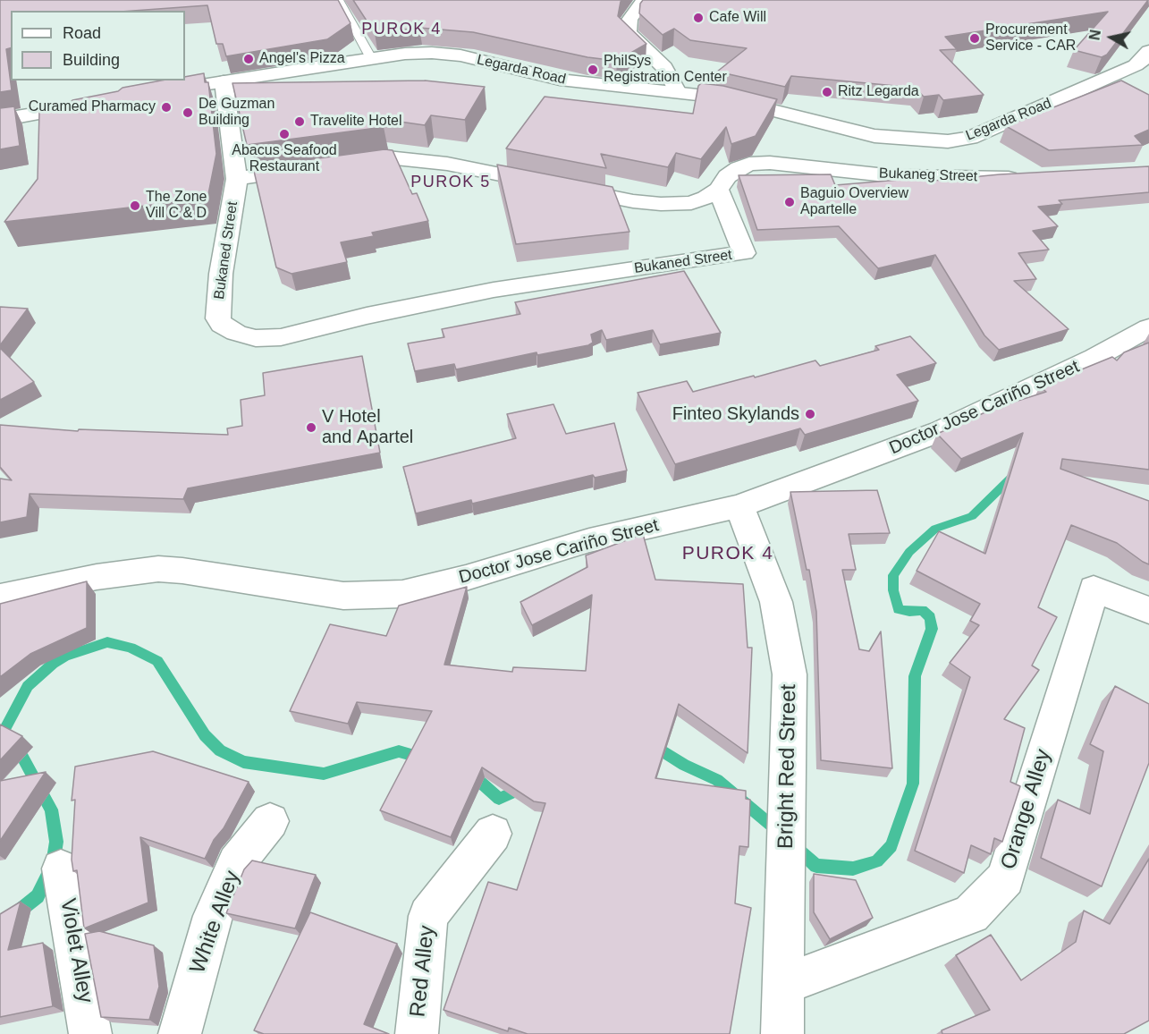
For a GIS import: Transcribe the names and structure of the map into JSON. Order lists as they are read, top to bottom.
{
  "streets": {
    "street": [
      "Legarda Road",
      "Bukaneg Street",
      "Bukaned Street",
      "Doctor Jose Cariño Street",
      "Bright Red Street",
      "Orange Alley",
      "White Alley",
      "Violet Alley",
      "Red Alley"
    ]
  },
  "crossings": [
    ["Legarda Road", "Bukaned Street"],
    ["Bukaneg Street", "Bukaned Street"],
    ["Doctor Jose Cariño Street", "Bright Red Street"],
    ["Bright Red Street", "Orange Alley"]
  ],
  "districts": ["PUROK 4", "PUROK 5", "PUROK 4"],
  "places": [
    "Cafe Will",
    "Procurement Service - CAR",
    "Angel's Pizza",
    "PhilSys Registration Center",
    "Ritz Legarda",
    "Curamed Pharmacy",
    "De Guzman Building",
    "Travelite Hotel",
    "Abacus Seafood Restaurant",
    "Baguio Overview Apartelle",
    "The Zone Vill C & D",
    "Finteo Skylands",
    "V Hotel and Apartel"
  ],
  "legend": ["Road", "Building"],
  "north": "left"
}
